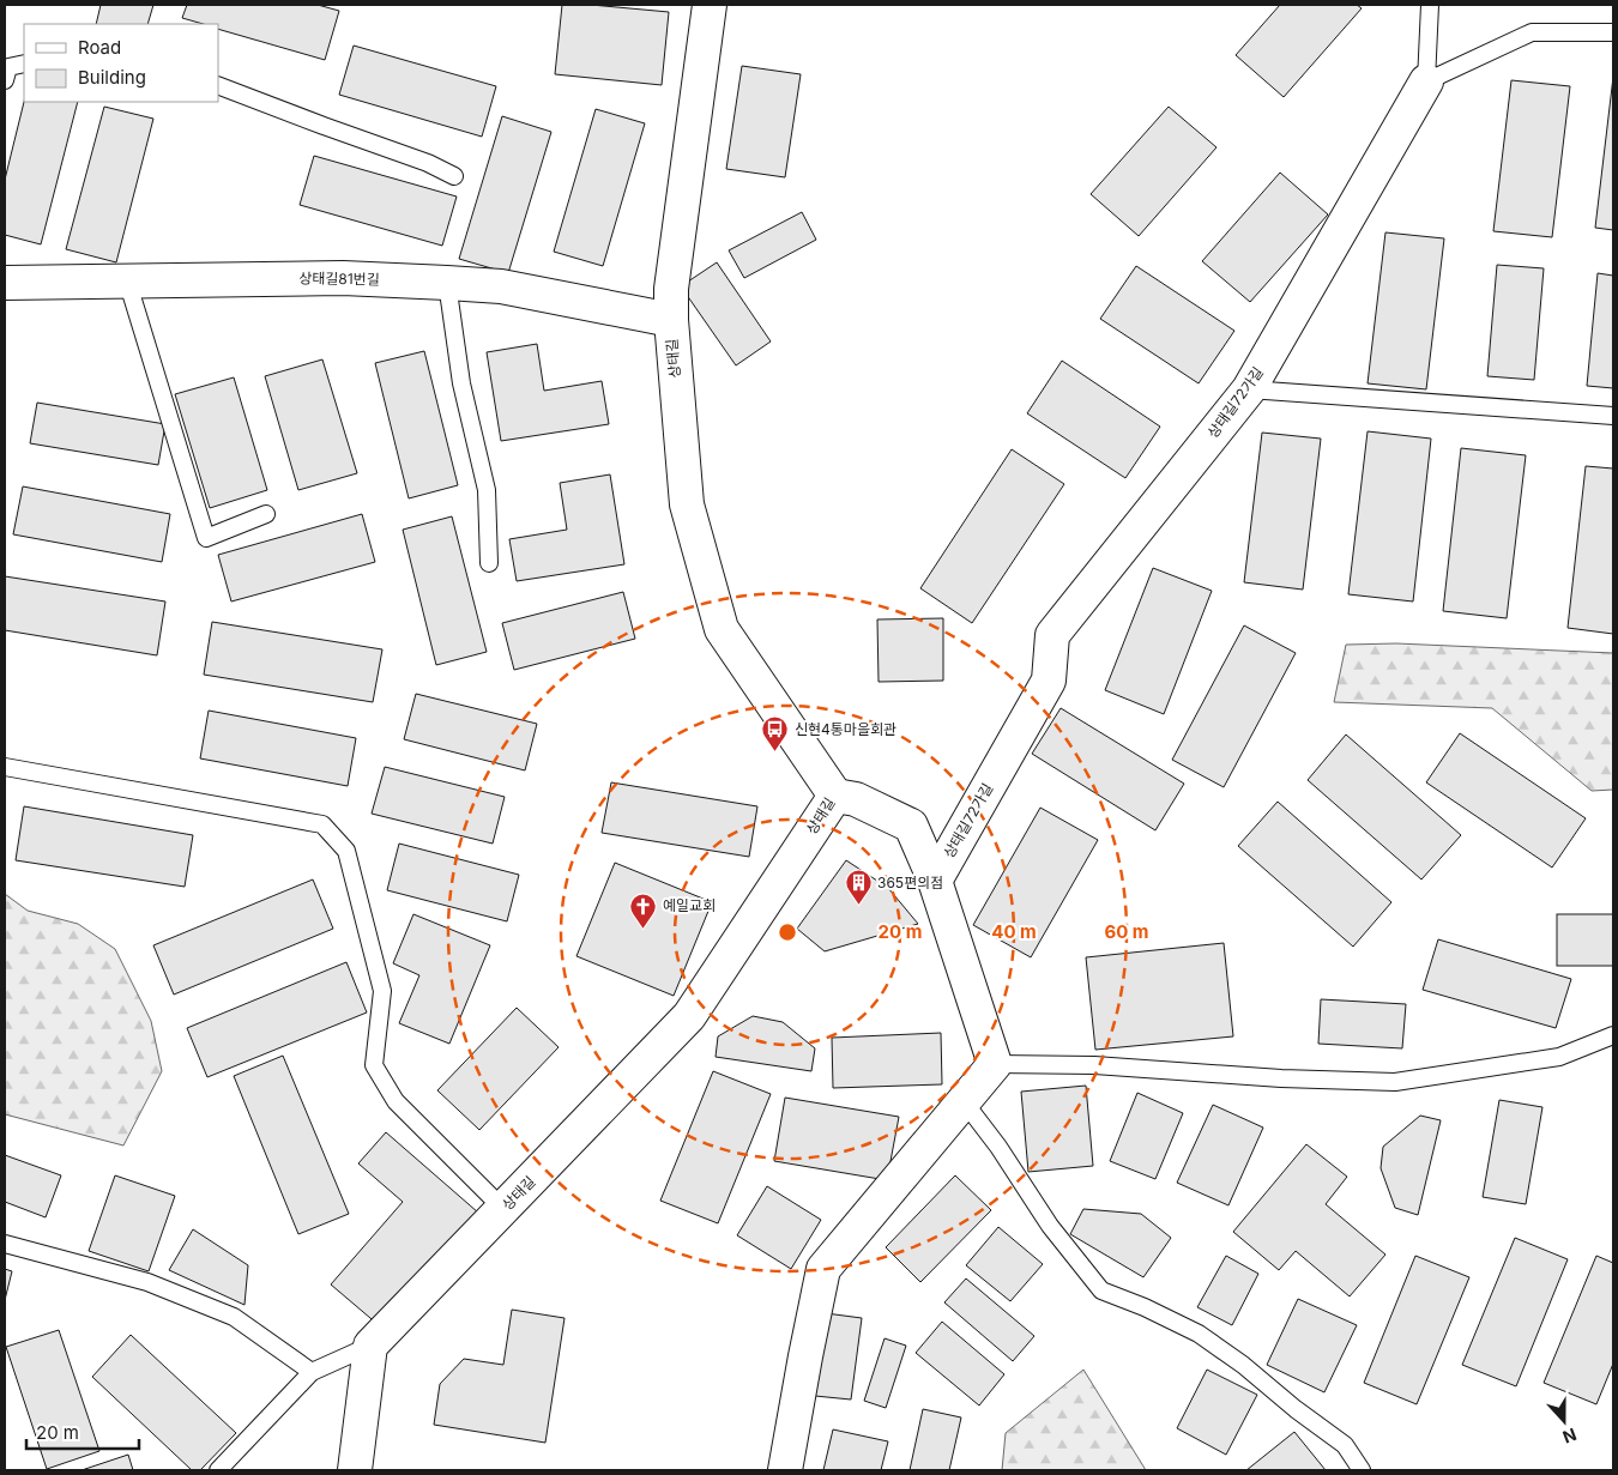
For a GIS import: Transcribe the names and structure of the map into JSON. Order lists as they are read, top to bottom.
{
  "streets": {
    "street": ["상태길81번길", "상태길", "상태길72가길"]
  },
  "crossings": [
    ["상태길81번길", "상태길"]
  ],
  "places": {
    "bus stop": ["신현4통마을회관"],
    "building": ["365편의점"],
    "church": ["예일교회"]
  },
  "legend": ["Road", "Building"],
  "scale_bar": "20 m",
  "north": "bottom",
  "rings": ["20 m", "40 m", "60 m"]
}
